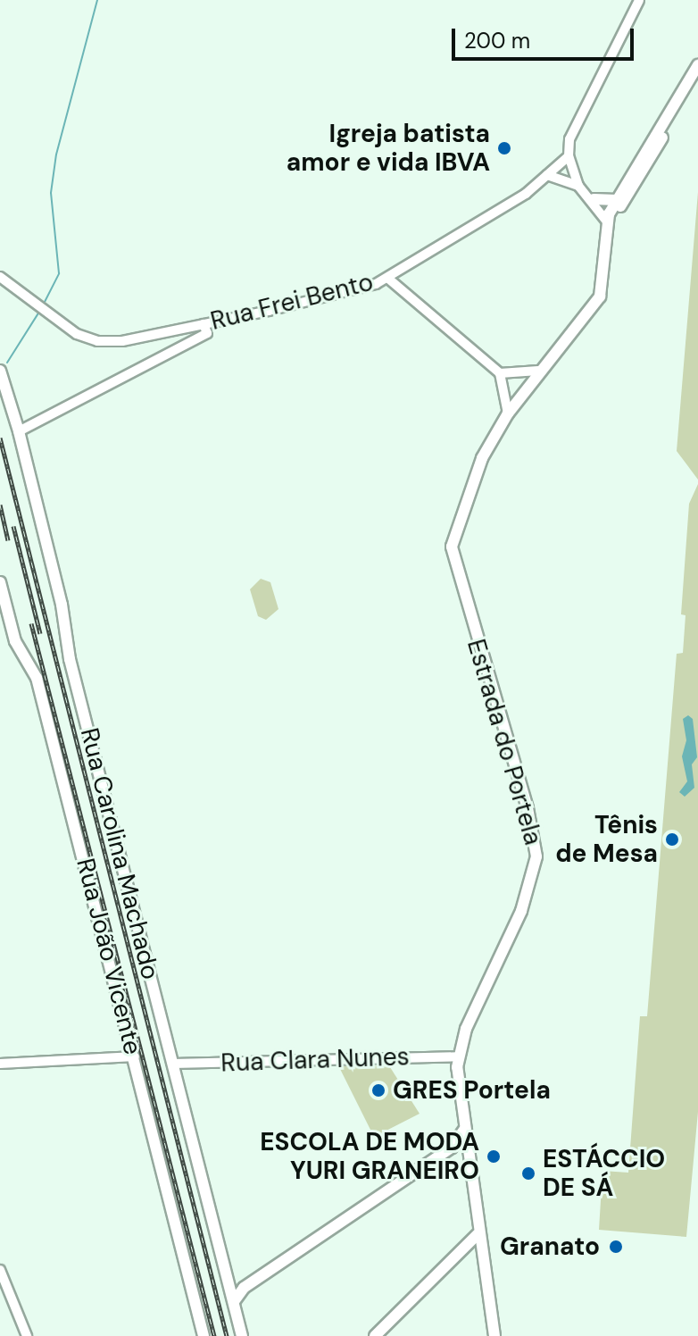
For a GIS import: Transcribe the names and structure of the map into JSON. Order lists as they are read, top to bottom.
{
  "streets": {
    "main road": ["Estrada do Portela", "Rua Carolina Machado", "Rua João Vicente"],
    "street": ["Rua Frei Bento", "Rua Clara Nunes"]
  },
  "crossings": [
    ["Estrada do Portela", "Rua Clara Nunes"],
    ["Rua Carolina Machado", "Rua Clara Nunes"]
  ],
  "places": [
    "Igreja batista amor e vida IBVA",
    "Tênis de Mesa",
    "GRES Portela",
    "ESCOLA DE MODA YURI GRANEIRO",
    "ESTÁCCIO DE SÁ",
    "Granato"
  ],
  "scale_bar": "200 m"
}
